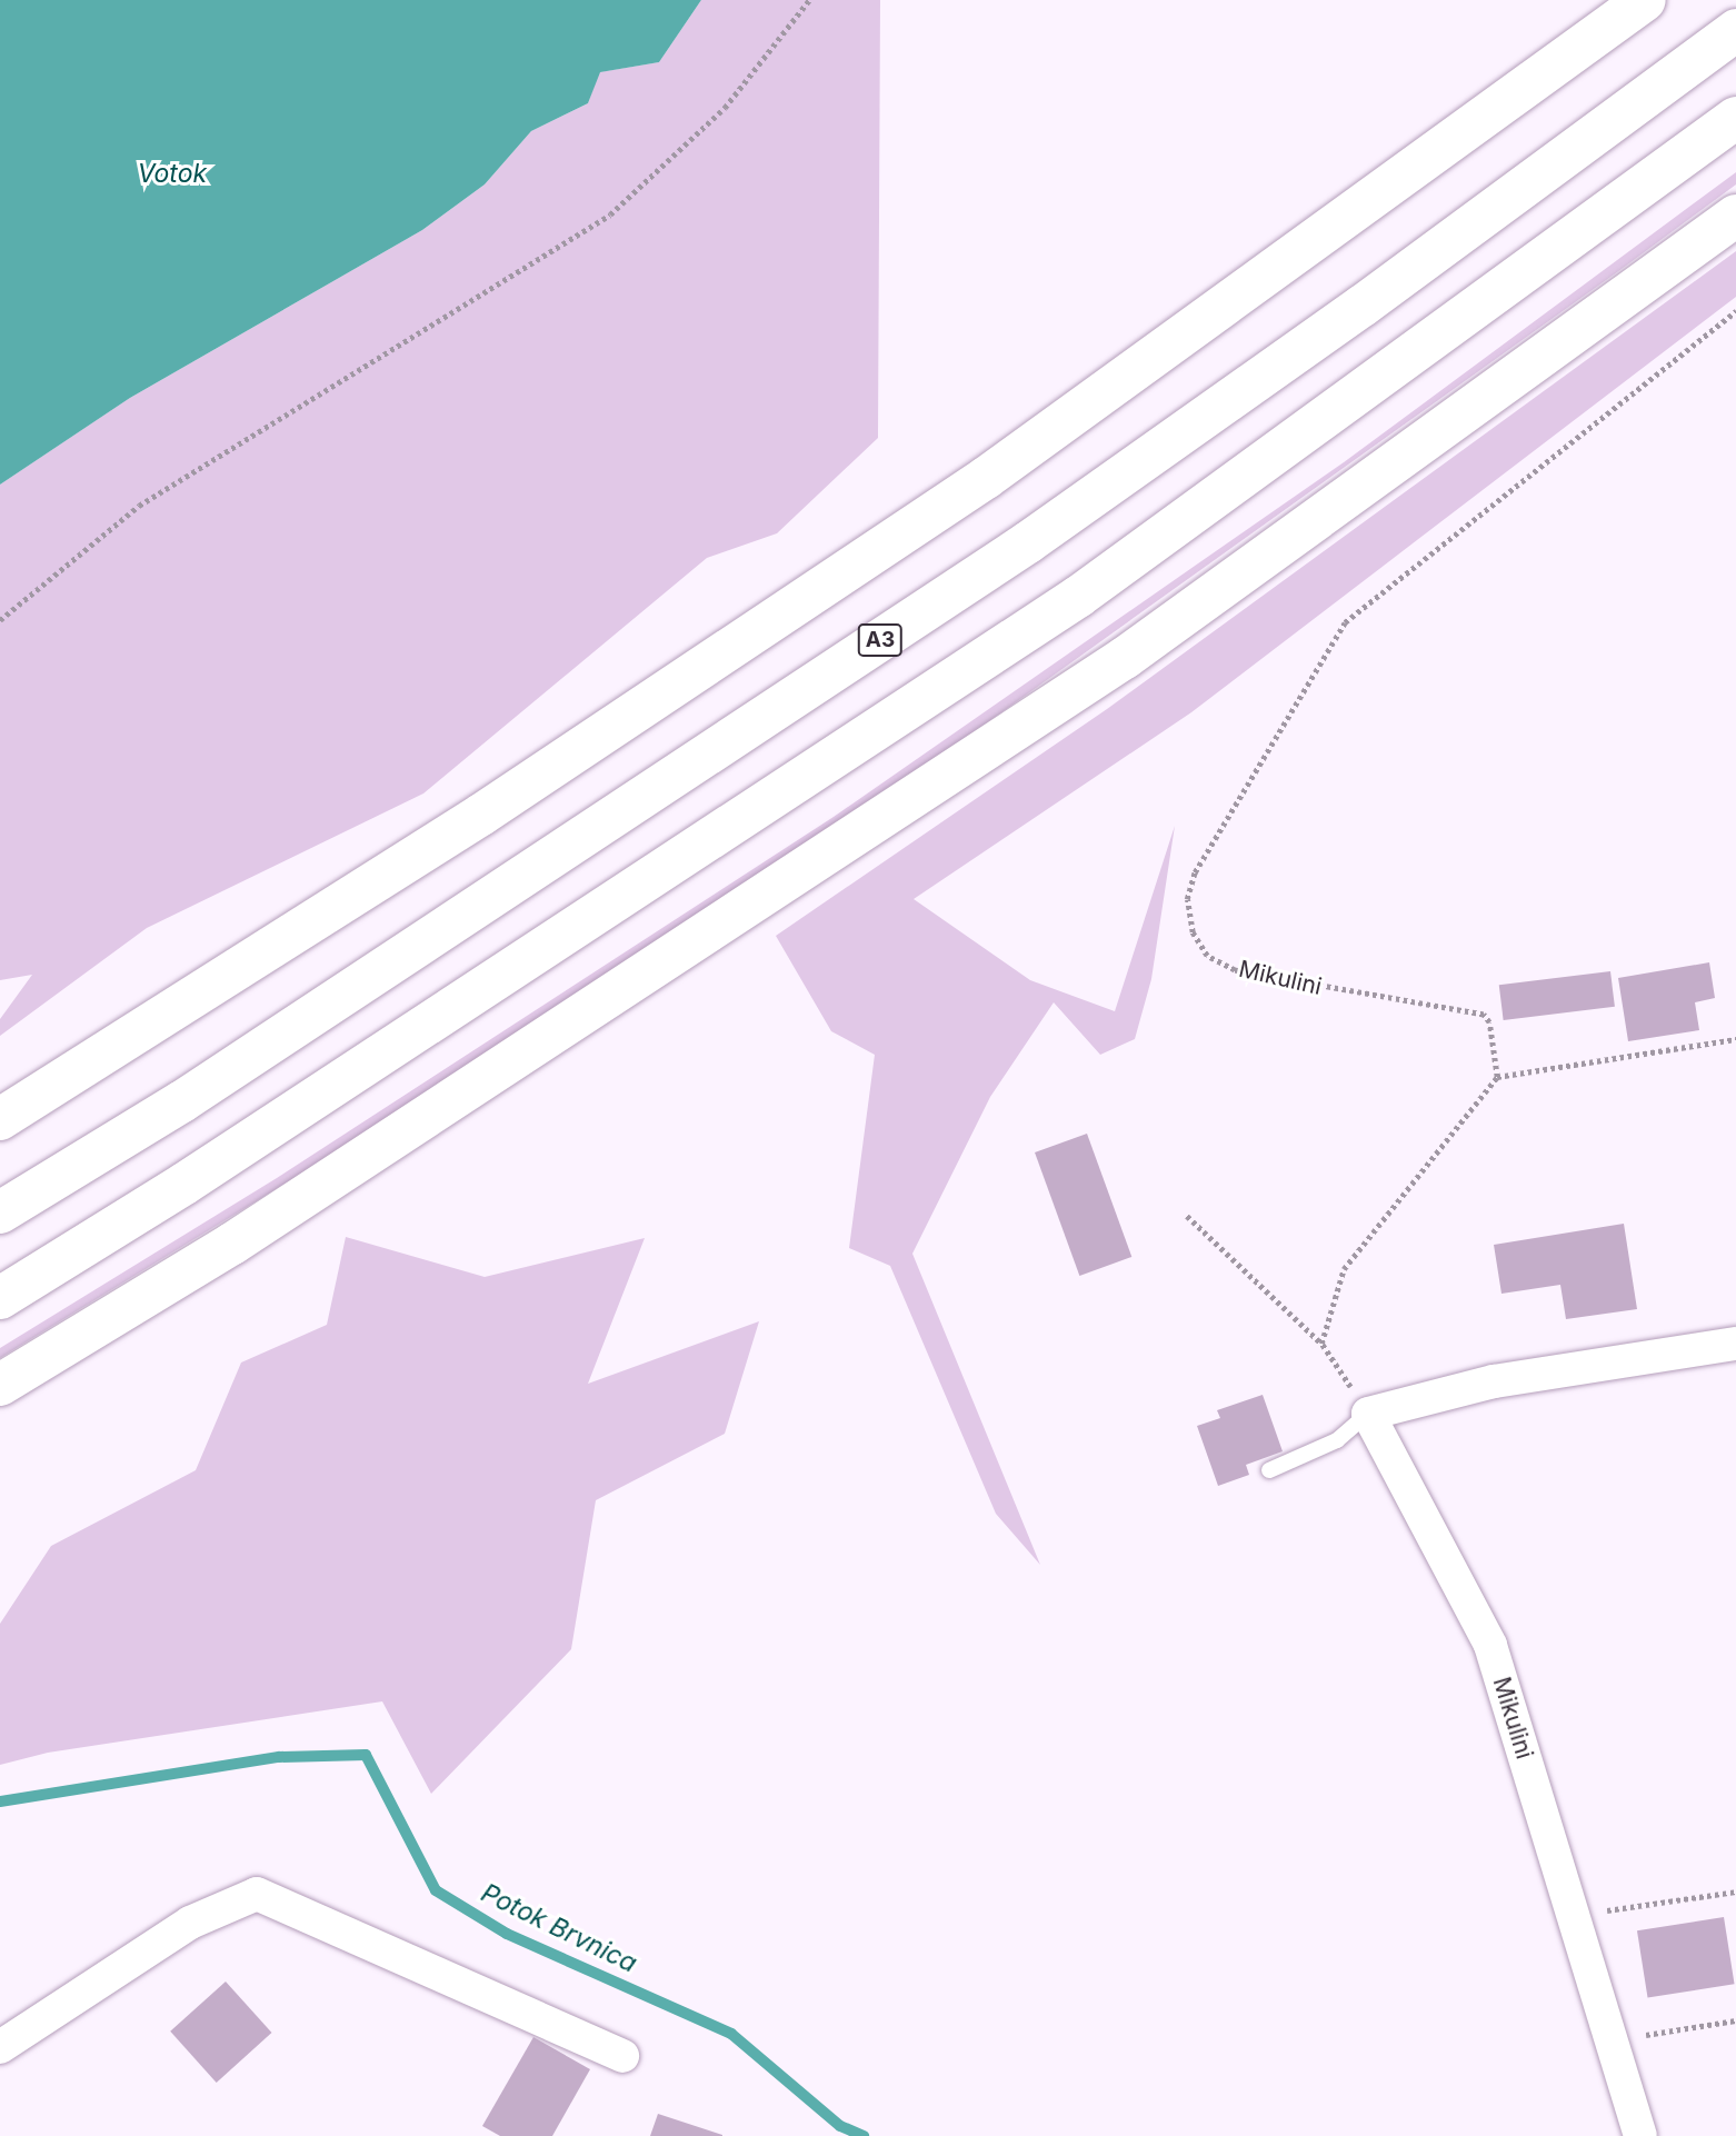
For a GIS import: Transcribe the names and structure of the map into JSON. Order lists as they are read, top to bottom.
{
  "streets": {
    "highway": ["A3"],
    "street": ["Mikulini"]
  },
  "water": ["Votok", "Potok Brvnica"]
}
